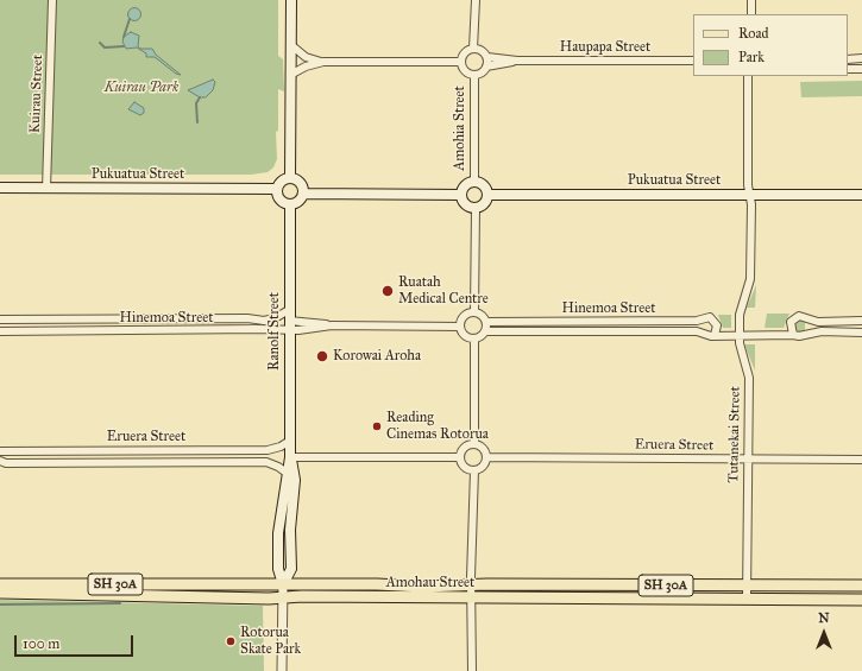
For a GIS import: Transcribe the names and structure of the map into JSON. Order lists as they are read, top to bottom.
{
  "streets": {
    "main road": [
      "Amohia Street",
      "Pukuatua Street",
      "Ranolf Street",
      "Amohau Street",
      "SH 30A"
    ],
    "street": [
      "Haupapa Street",
      "Kuirau Street",
      "Hinemoa Street",
      "Tutanekai Street",
      "Eruera Street"
    ]
  },
  "crossings": [
    ["Haupapa Street", "Amohia Street"],
    ["Kuirau Street", "Pukuatua Street"],
    ["Amohia Street", "Pukuatua Street"],
    ["Pukuatua Street", "Ranolf Street"],
    ["Pukuatua Street", "Tutanekai Street"],
    ["Hinemoa Street", "Ranolf Street"],
    ["Hinemoa Street", "Tutanekai Street"],
    ["Ranolf Street", "Eruera Street"],
    ["Ranolf Street", "Amohau Street"],
    ["Tutanekai Street", "Eruera Street"],
    ["Tutanekai Street", "Amohau Street"]
  ],
  "parks": ["Kuirau Park"],
  "places": [
    "Ruatah Medical Centre",
    "Korowai Aroha",
    "Reading Cinemas Rotorua",
    "Rotorua Skate Park"
  ],
  "legend": ["Road", "Park"],
  "scale_bar": "100 m",
  "north": "top"
}
